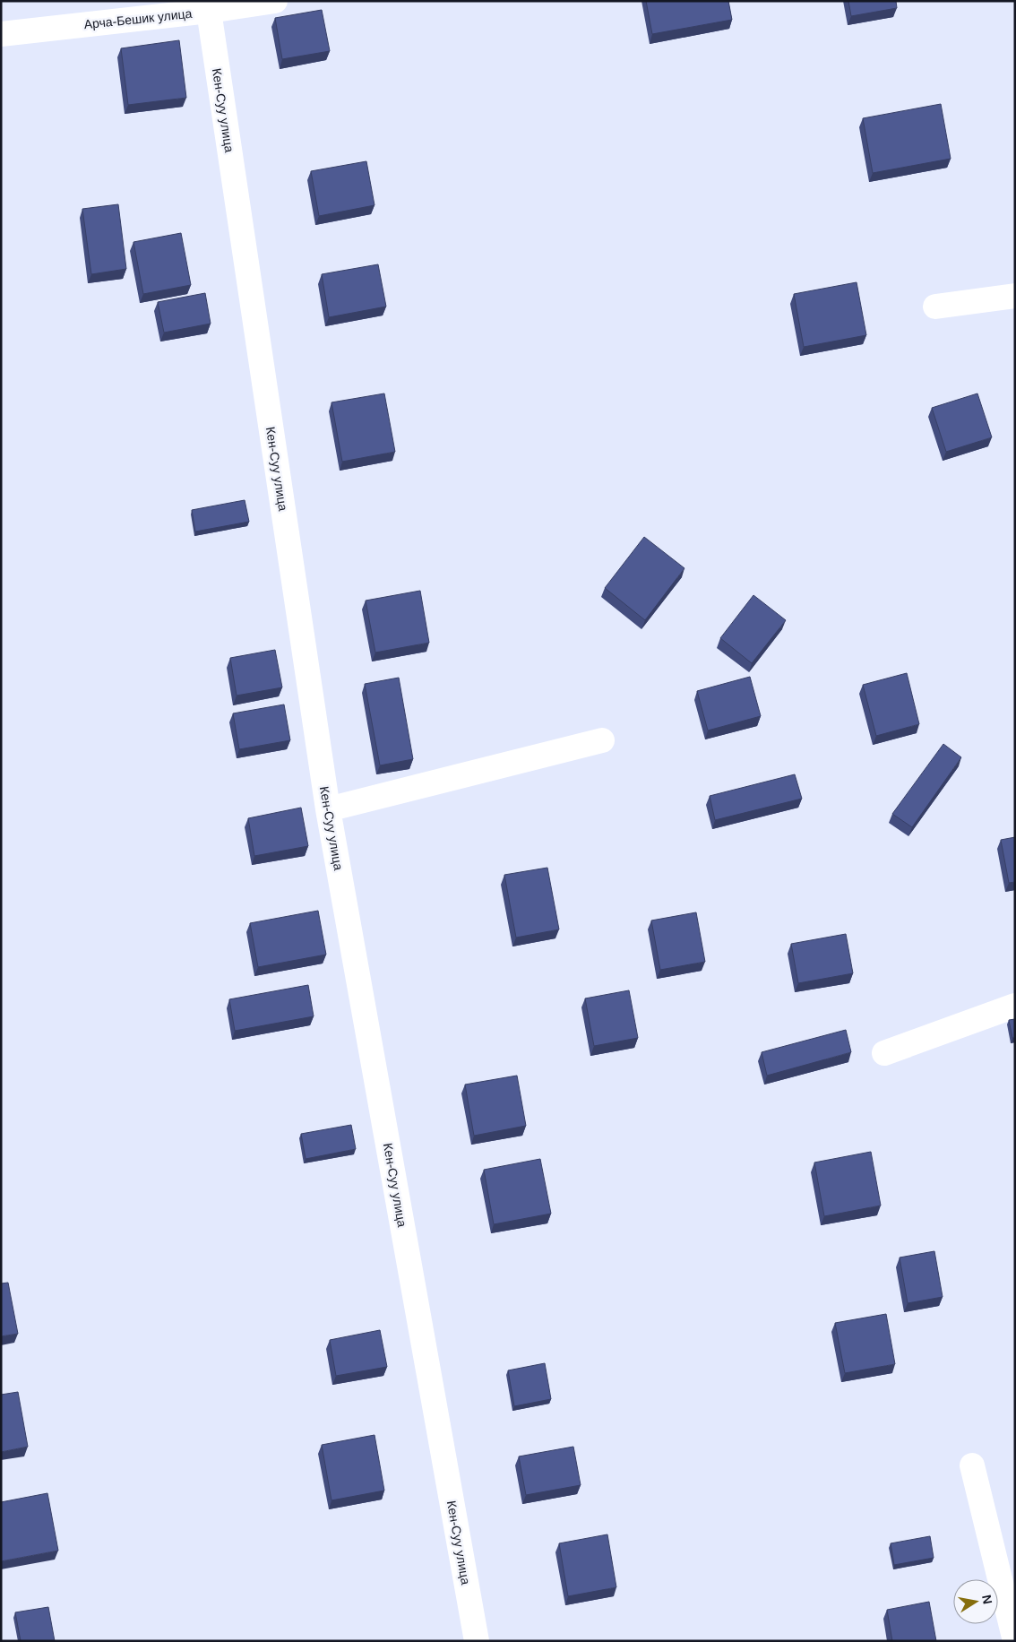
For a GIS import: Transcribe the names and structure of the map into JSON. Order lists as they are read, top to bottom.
{
  "streets": {
    "street": ["Арча-Бешик улица", "Кен-Суу улица"]
  },
  "crossings": [
    ["Арча-Бешик улица", "Кен-Суу улица"]
  ],
  "north": "right"
}
